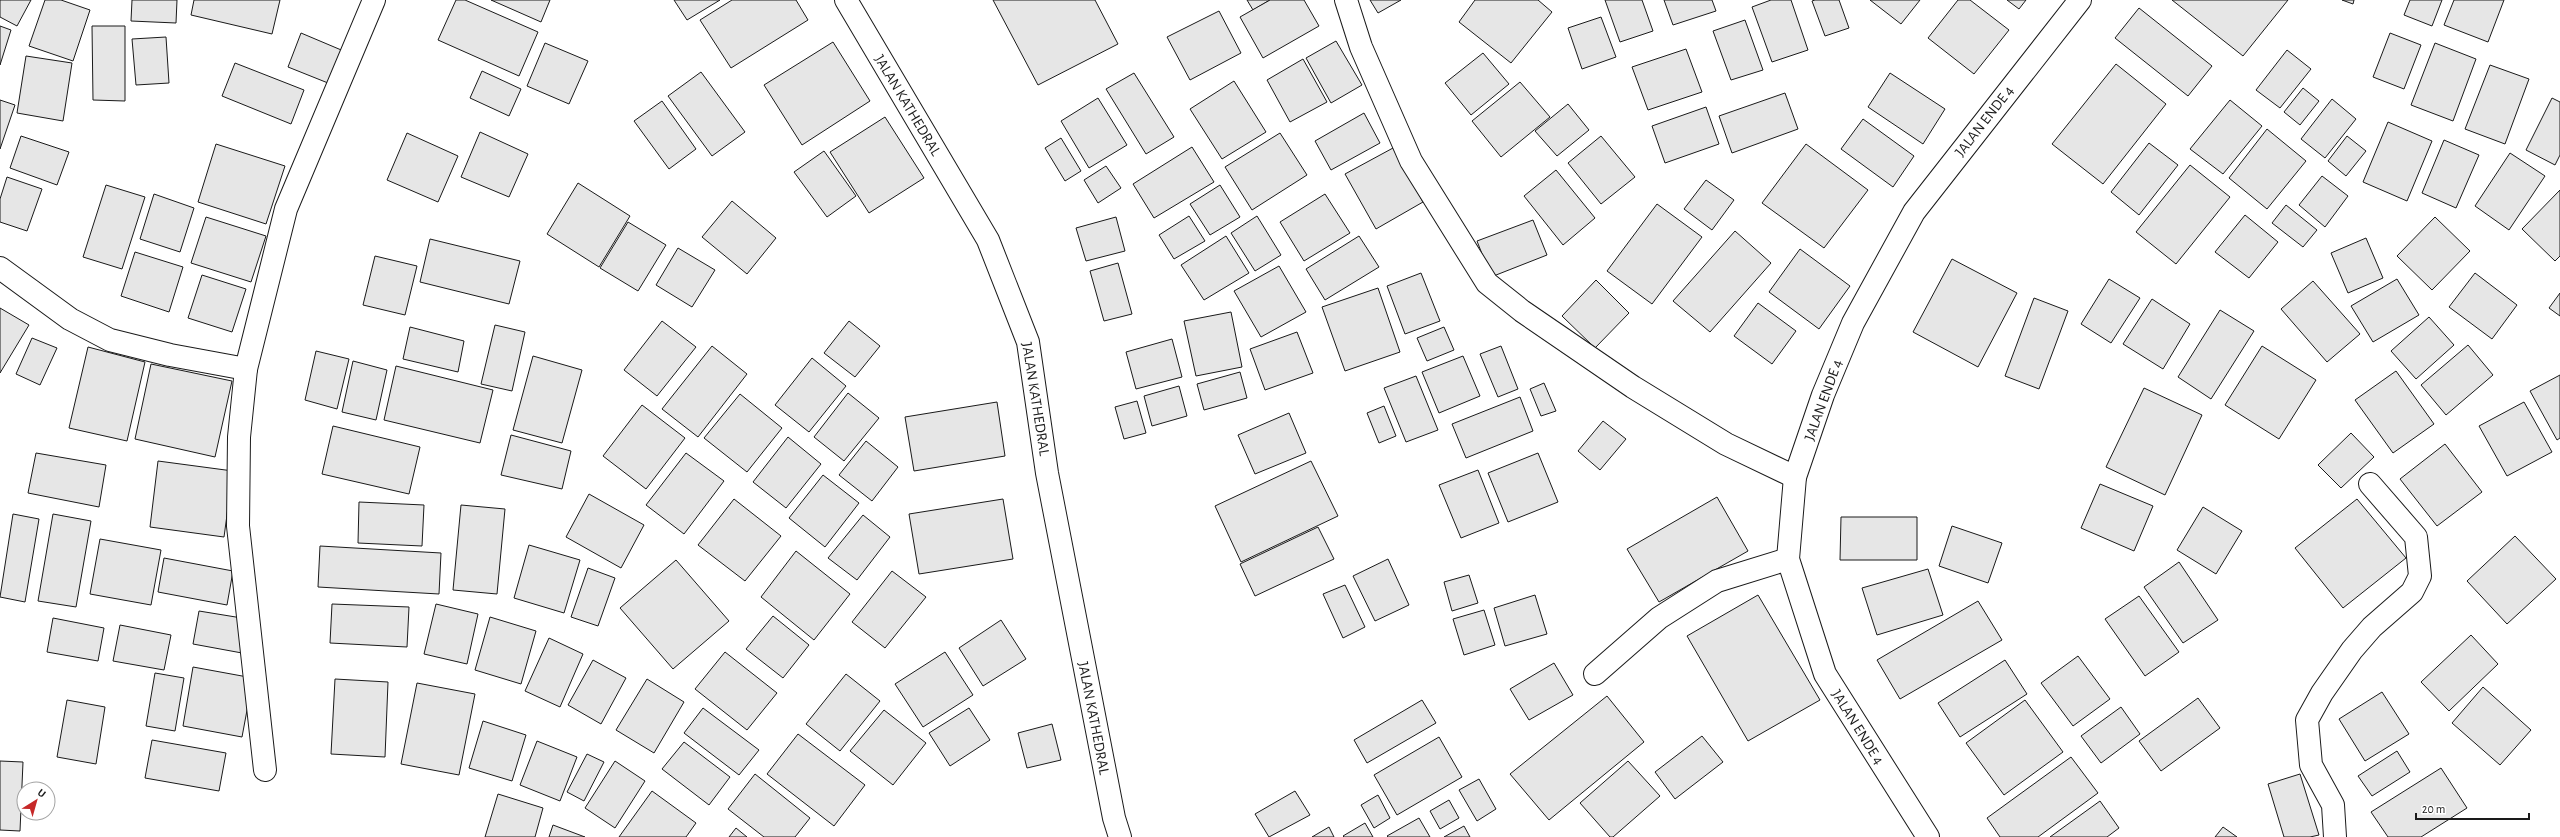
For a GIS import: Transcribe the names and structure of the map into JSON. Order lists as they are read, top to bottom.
{
  "streets": {
    "main road": ["JALAN KATHEDRAL", "JALAN ENDE 4"]
  },
  "scale_bar": "20 m",
  "north": "top right"
}
